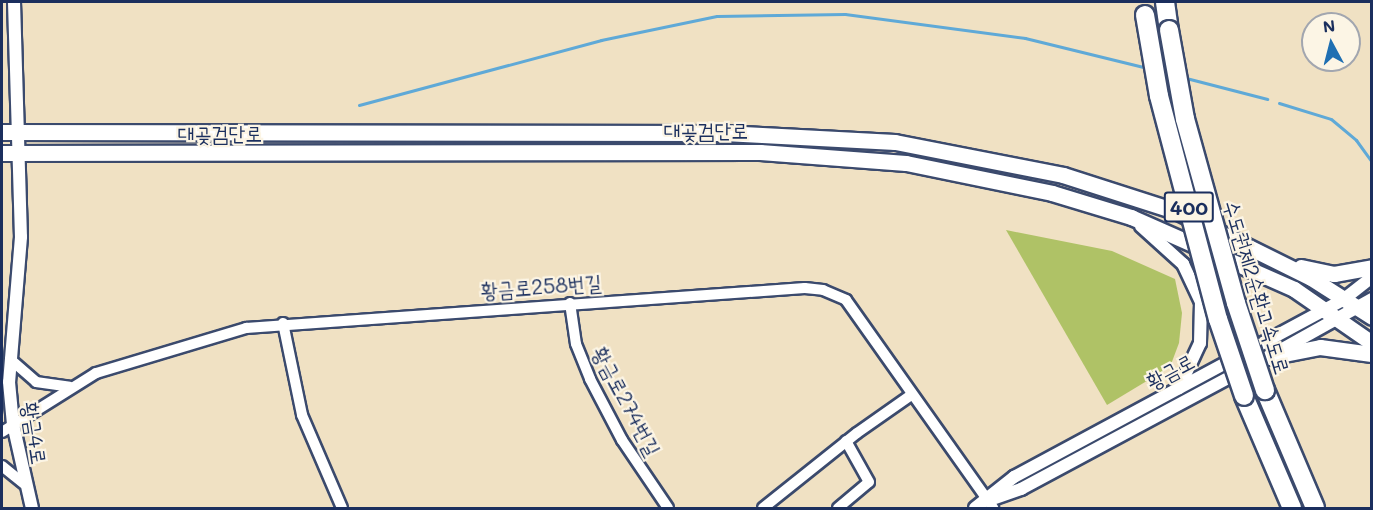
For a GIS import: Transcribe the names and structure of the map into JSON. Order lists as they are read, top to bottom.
{
  "streets": {
    "highway": ["400", "수도권제2순환고속도로"],
    "main road": ["대곶검단로"],
    "street": [
      "황금로258번길",
      "황금로",
      "황금로274번길",
      "황금4로"
    ]
  },
  "crossings": [
    ["대곶검단로", "황금로"],
    ["대곶검단로", "황금4로"],
    ["황금로258번길", "황금로"],
    ["황금로258번길", "황금로274번길"],
    ["황금로258번길", "황금4로"]
  ],
  "north": "top"
}
